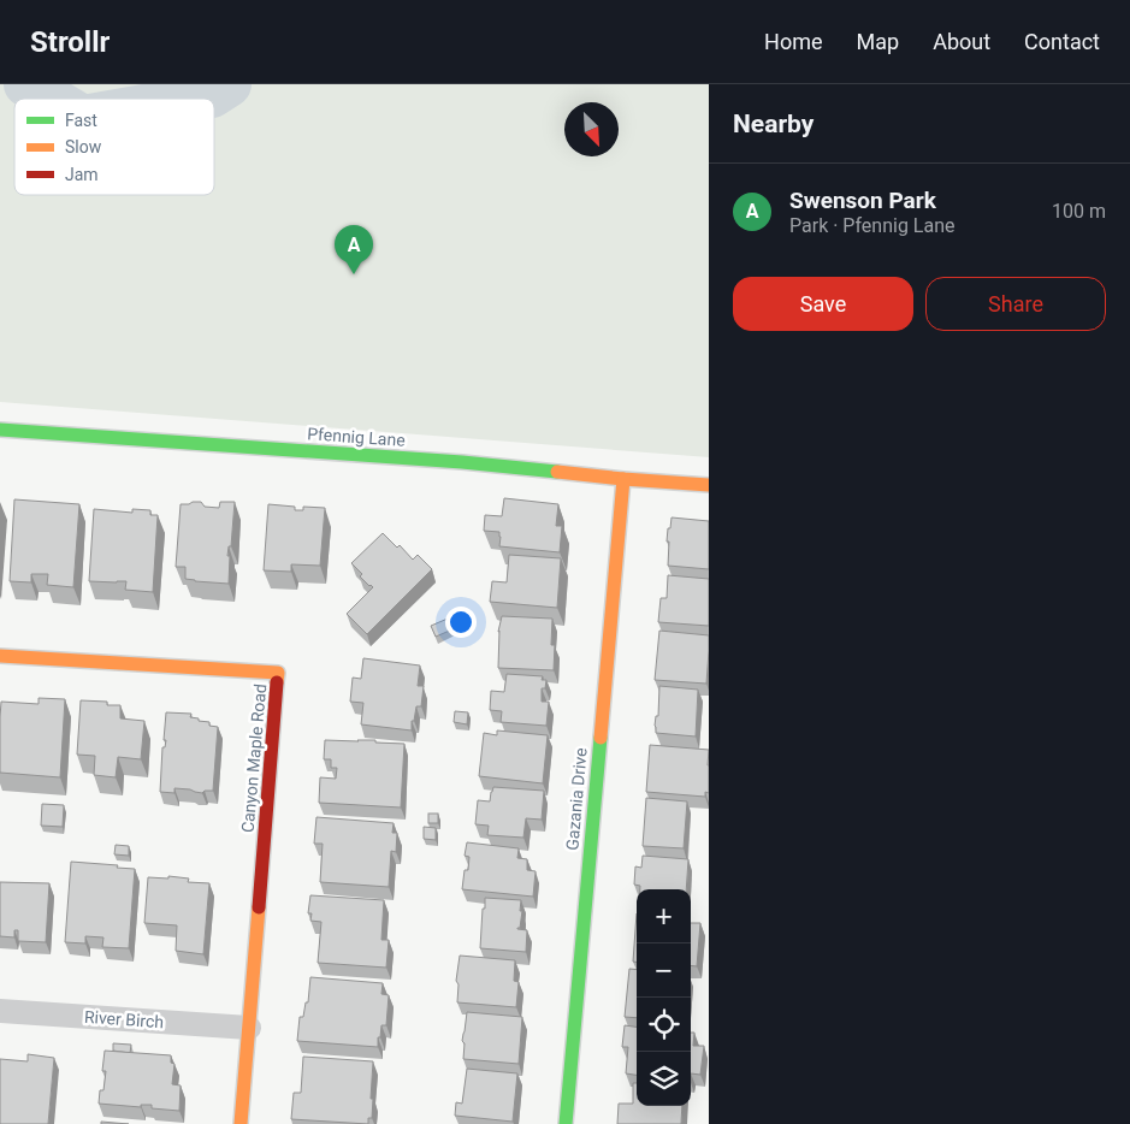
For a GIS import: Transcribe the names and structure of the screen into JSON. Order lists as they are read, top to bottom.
{
  "streets": {
    "street": [
      "Pfennig Lane",
      "Canyon Maple Road",
      "Gazania Drive",
      "River Birch"
    ]
  },
  "crossings": [
    ["Pfennig Lane", "Gazania Drive"],
    ["Canyon Maple Road", "River Birch"]
  ],
  "legend": ["Fast", "Slow", "Jam"],
  "north": "bottom right",
  "page": {
    "header": "Strollr",
    "nav": [
      "Home",
      "Map",
      "About",
      "Contact"
    ],
    "heading": "Nearby",
    "list": [
      {
        "mark": "A",
        "name": "Swenson Park",
        "note": "Park · Pfennig Lane",
        "value": "100 m"
      }
    ],
    "pins": "A",
    "buttons": ["Save", "Share"],
    "map_buttons": ["+", "−"]
  }
}
